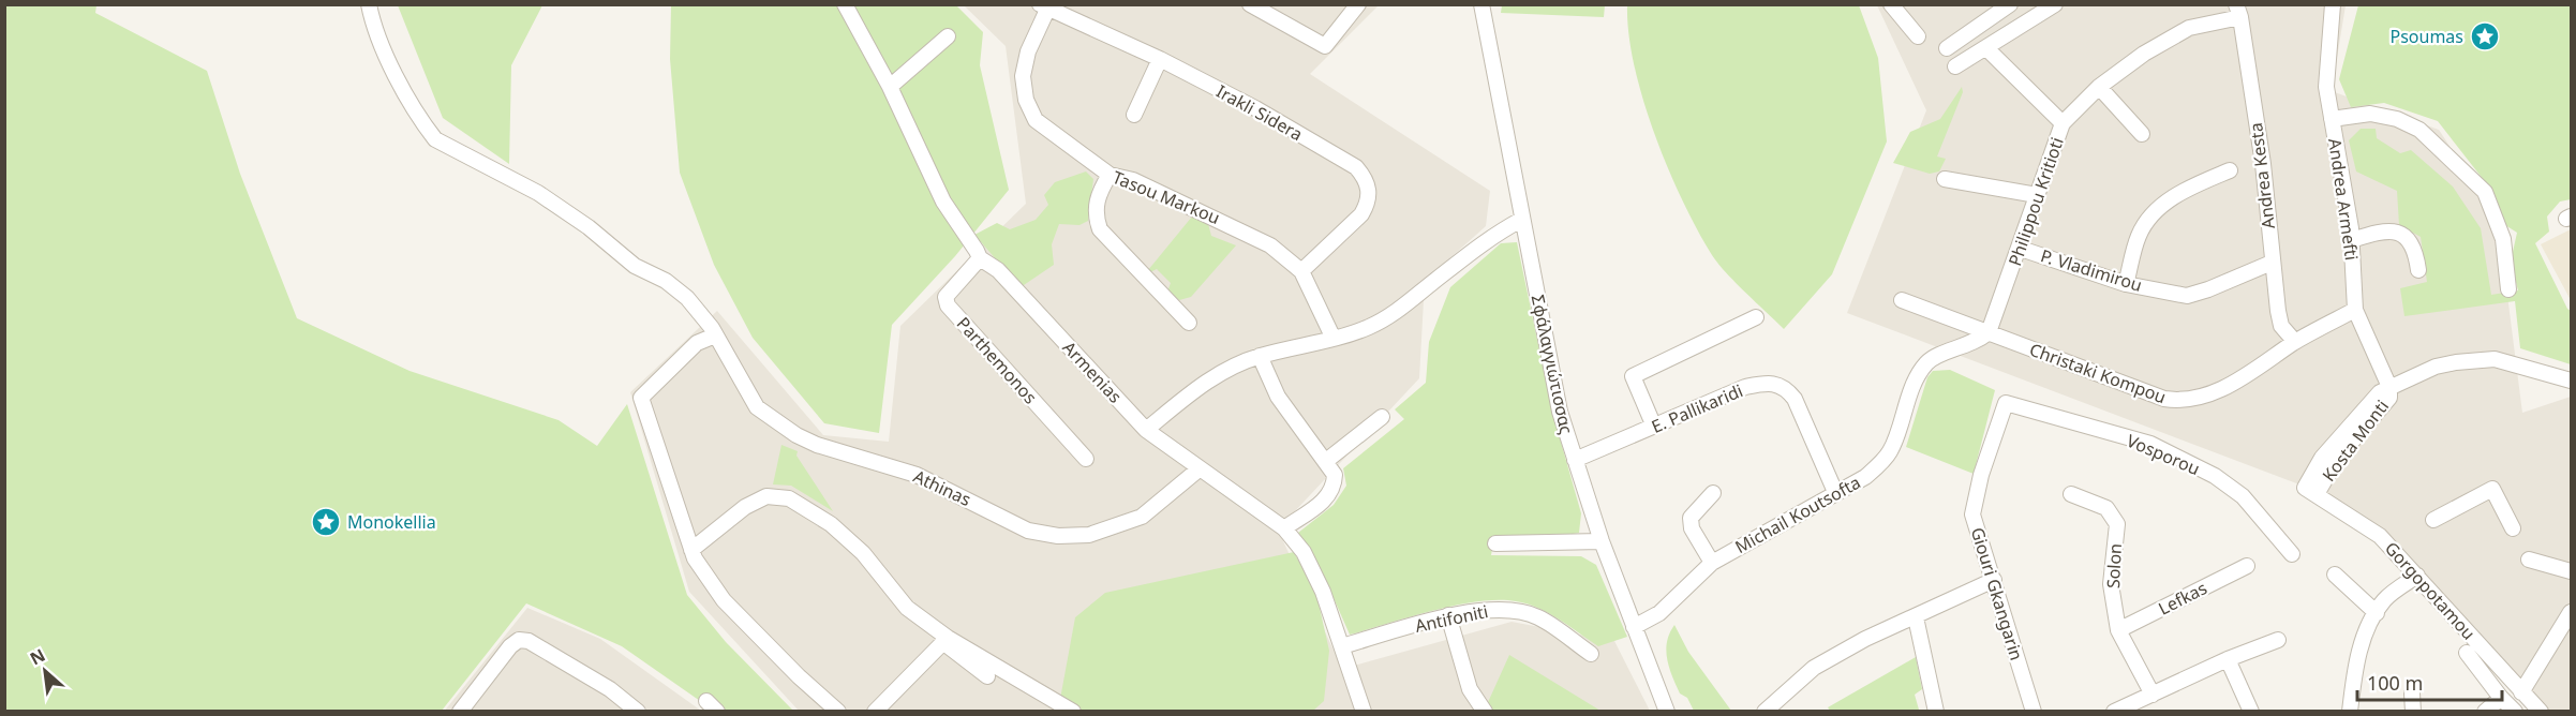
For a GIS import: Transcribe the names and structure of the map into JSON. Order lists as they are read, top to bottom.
{
  "streets": {
    "street": [
      "Irakli Sidera",
      "Andrea Kesta",
      "Tasou Markou",
      "Andrea Armefti",
      "Philippou Kritioti",
      "P. Vladimirou",
      "Parthemonos",
      "Σφάλαγγιώτισσας",
      "Armenias",
      "Christaki Kompou",
      "E. Pallikaridi",
      "Kosta Monti",
      "Vosporou",
      "Athinas",
      "Michail Koutsofta",
      "Solon",
      "Gorgopotamou",
      "Giouri Gkangarin",
      "Lefkas",
      "Antifoniti"
    ]
  },
  "crossings": [
    ["Irakli Sidera", "Tasou Markou"],
    ["Andrea Kesta", "Philippou Kritioti"],
    ["Andrea Kesta", "P. Vladimirou"],
    ["Andrea Kesta", "Christaki Kompou"],
    ["Andrea Armefti", "Christaki Kompou"],
    ["Andrea Armefti", "Kosta Monti"],
    ["Philippou Kritioti", "P. Vladimirou"],
    ["Philippou Kritioti", "Christaki Kompou"],
    ["Philippou Kritioti", "Michail Koutsofta"],
    ["Parthemonos", "Armenias"],
    ["Σφάλαγγιώτισσας", "E. Pallikaridi"],
    ["Σφάλαγγιώτισσας", "Michail Koutsofta"],
    ["Armenias", "Athinas"],
    ["Armenias", "Antifoniti"],
    ["Christaki Kompou", "Michail Koutsofta"],
    ["E. Pallikaridi", "Michail Koutsofta"],
    ["Kosta Monti", "Gorgopotamou"],
    ["Vosporou", "Giouri Gkangarin"],
    ["Solon", "Lefkas"]
  ],
  "places": {
    "place": ["Psoumas", "Monokellia"]
  },
  "scale_bar": "100 m",
  "north": "top left"
}
